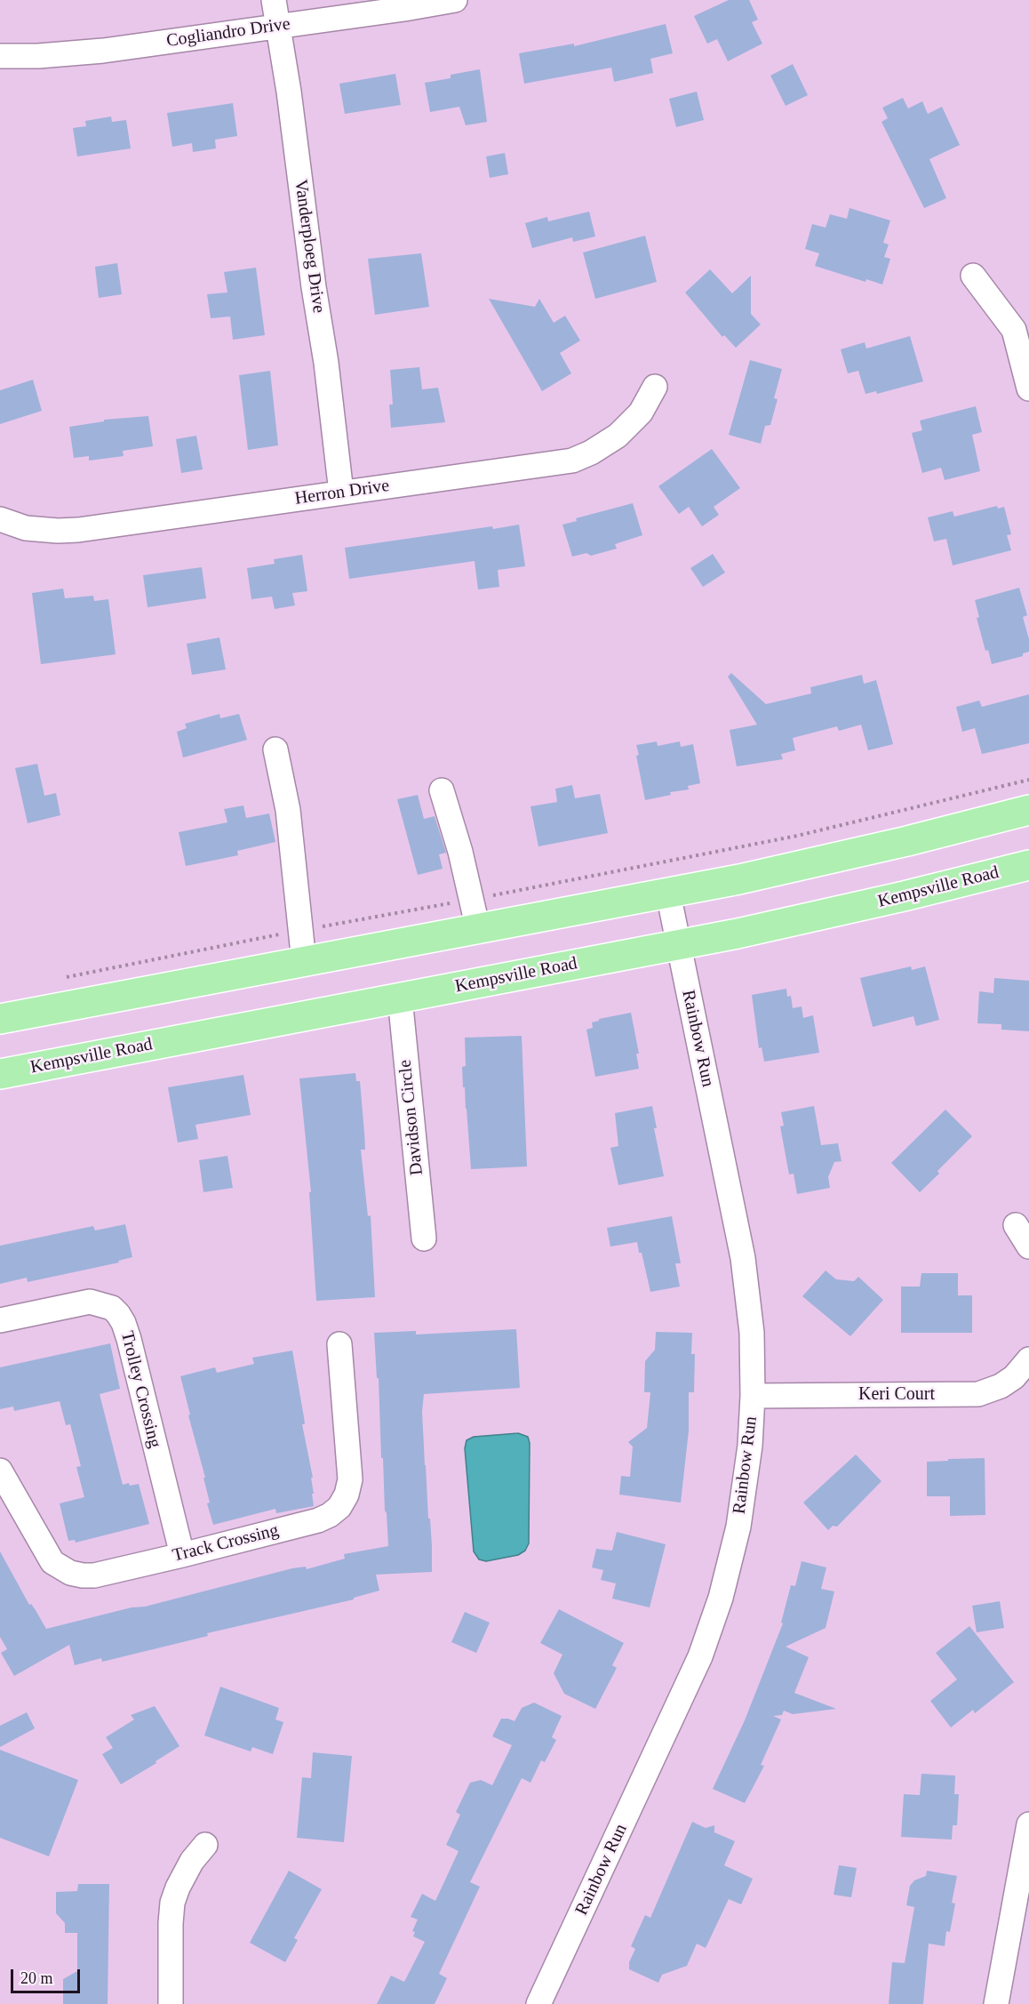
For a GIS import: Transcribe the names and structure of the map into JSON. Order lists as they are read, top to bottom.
{
  "streets": {
    "main road": ["Kempsville Road"],
    "street": [
      "Cogliandro Drive",
      "Vanderploeg Drive",
      "Herron Drive",
      "Rainbow Run",
      "Davidson Circle",
      "Trolley Crossing",
      "Keri Court",
      "Track Crossing"
    ]
  },
  "crossings": [
    ["Cogliandro Drive", "Vanderploeg Drive"],
    ["Vanderploeg Drive", "Herron Drive"],
    ["Kempsville Road", "Rainbow Run"],
    ["Kempsville Road", "Davidson Circle"],
    ["Rainbow Run", "Keri Court"],
    ["Trolley Crossing", "Track Crossing"]
  ],
  "scale_bar": "20 m"
}
